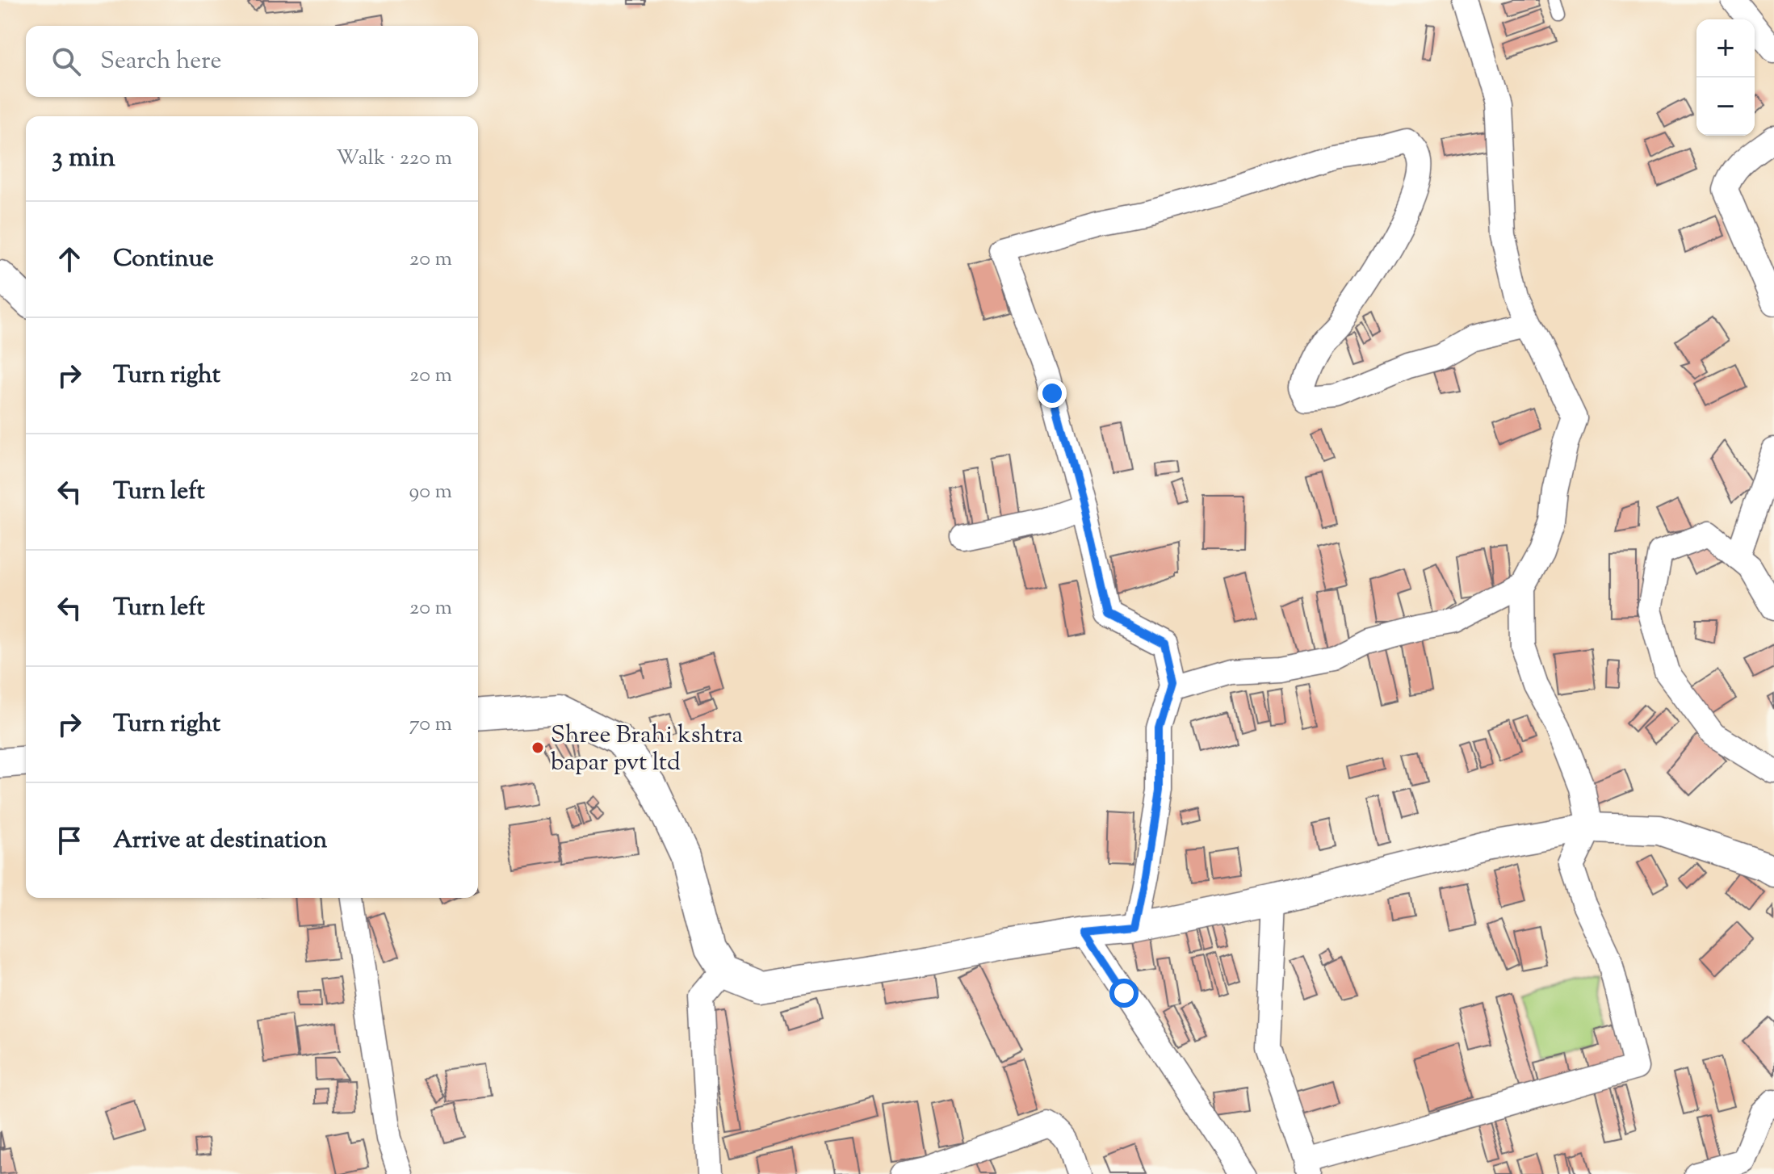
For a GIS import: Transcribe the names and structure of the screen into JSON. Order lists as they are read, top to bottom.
{
  "places": ["Shree Brahi kshtra bapar pvt ltd"],
  "page": {
    "map_buttons": ["+", "−"],
    "search": "Search here",
    "heading": ["3 min", "Walk · 220 m"],
    "list": [
      ["Continue", "20 m"],
      ["Turn right", "20 m"],
      ["Turn left", "90 m"],
      ["Turn left", "20 m"],
      ["Turn right", "70 m"],
      "Arrive at destination"
    ]
  }
}
